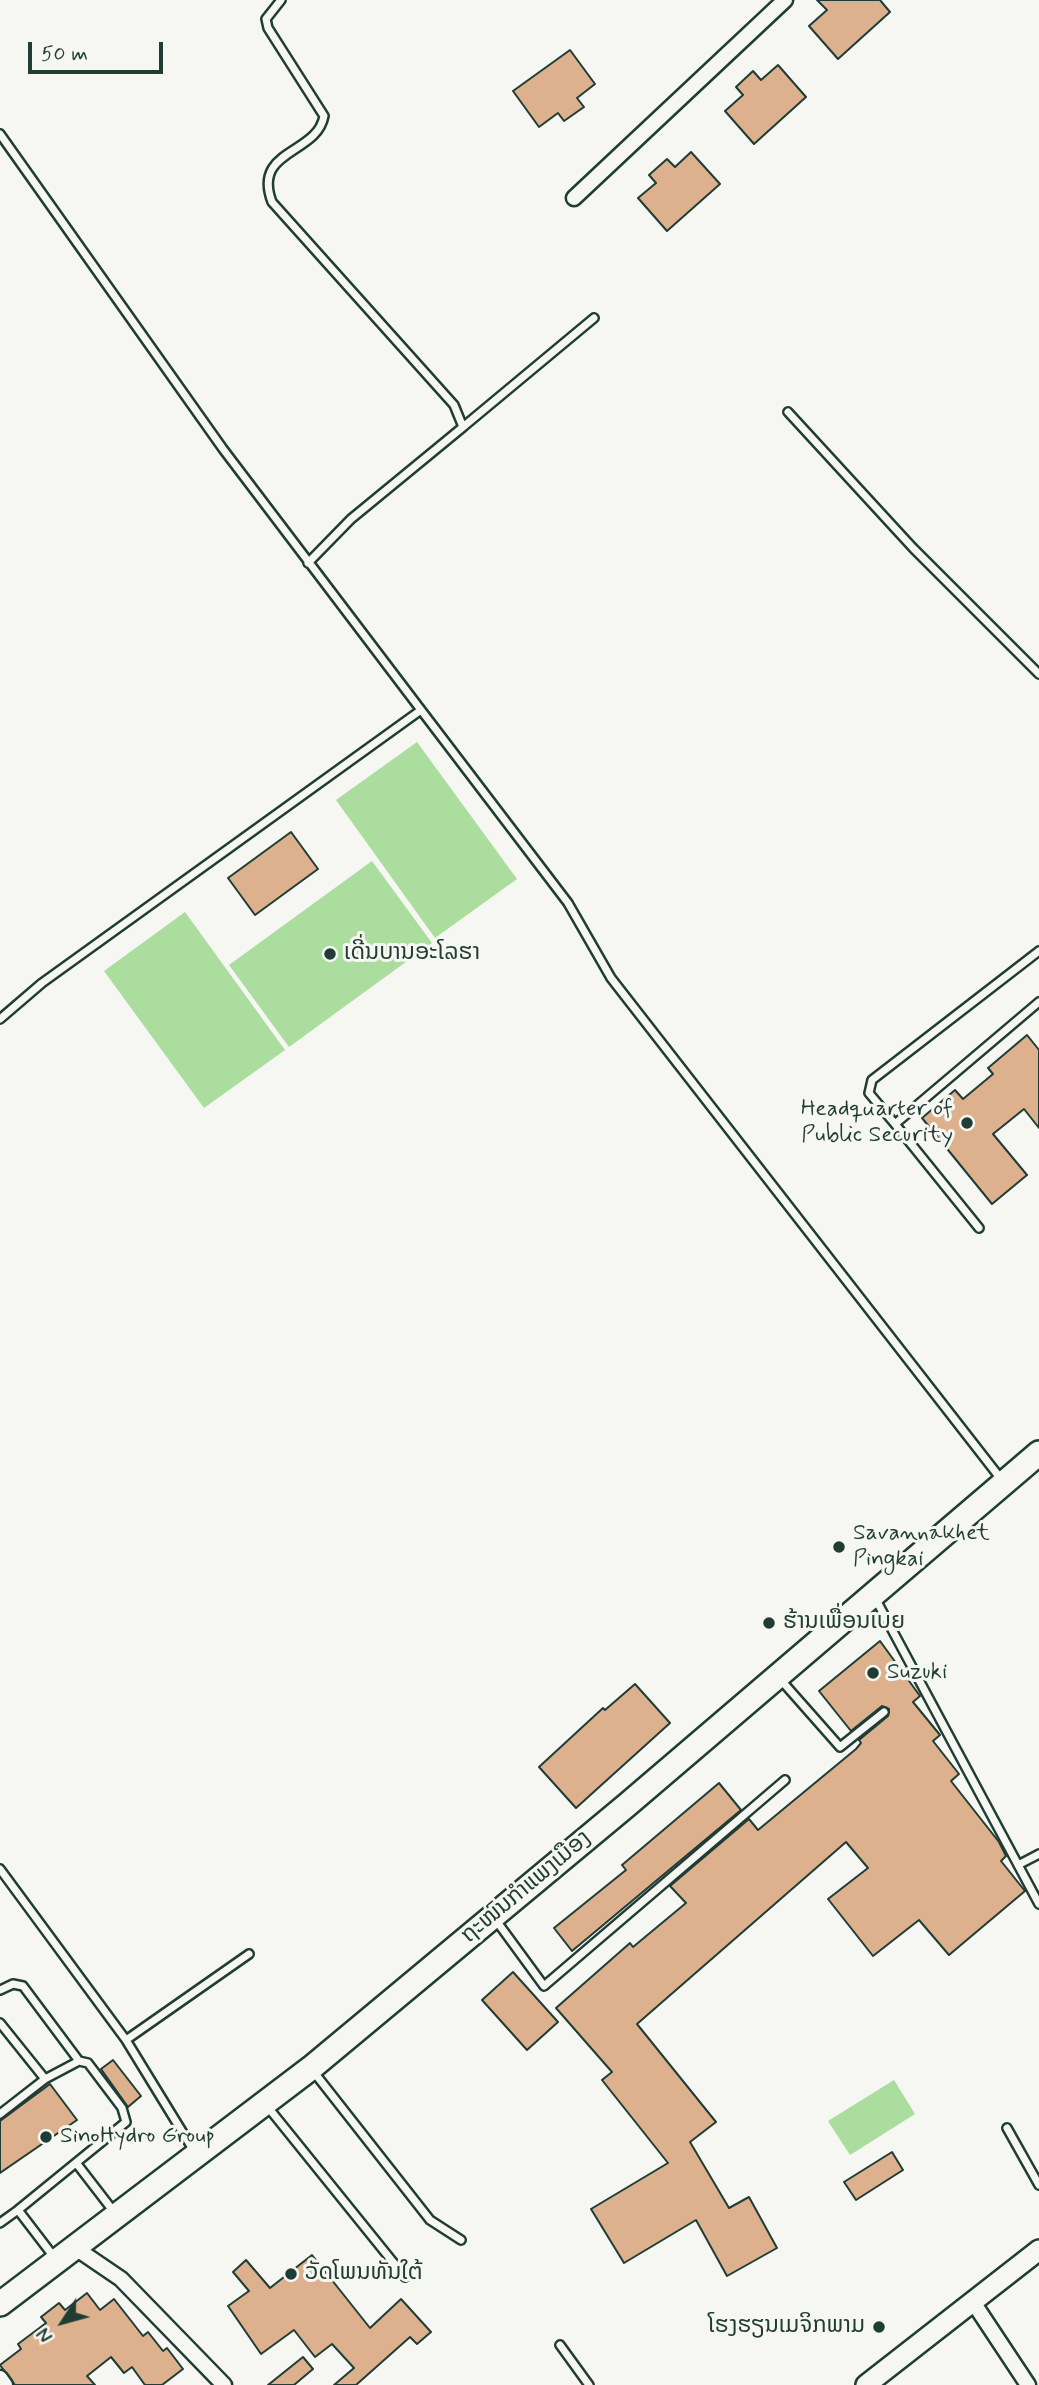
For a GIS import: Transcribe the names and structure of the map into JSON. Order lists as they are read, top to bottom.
{
  "streets": {
    "main road": ["ຖະໜົນກຳແພງເມືອງ"]
  },
  "places": [
    "ເດີ່ນບານອະໂລຮາ",
    "Headquarter of Public Security",
    "Savannakhet Pingkai",
    "ຮ້ານເພື່ອນເບຍ",
    "Suzuki",
    "SinoHydro Group",
    "ວັດໂພນທັນໃຕ້",
    "ໂຮງຮຽນເມຈິກພາມ"
  ],
  "scale_bar": "50 m",
  "north": "bottom left"
}
